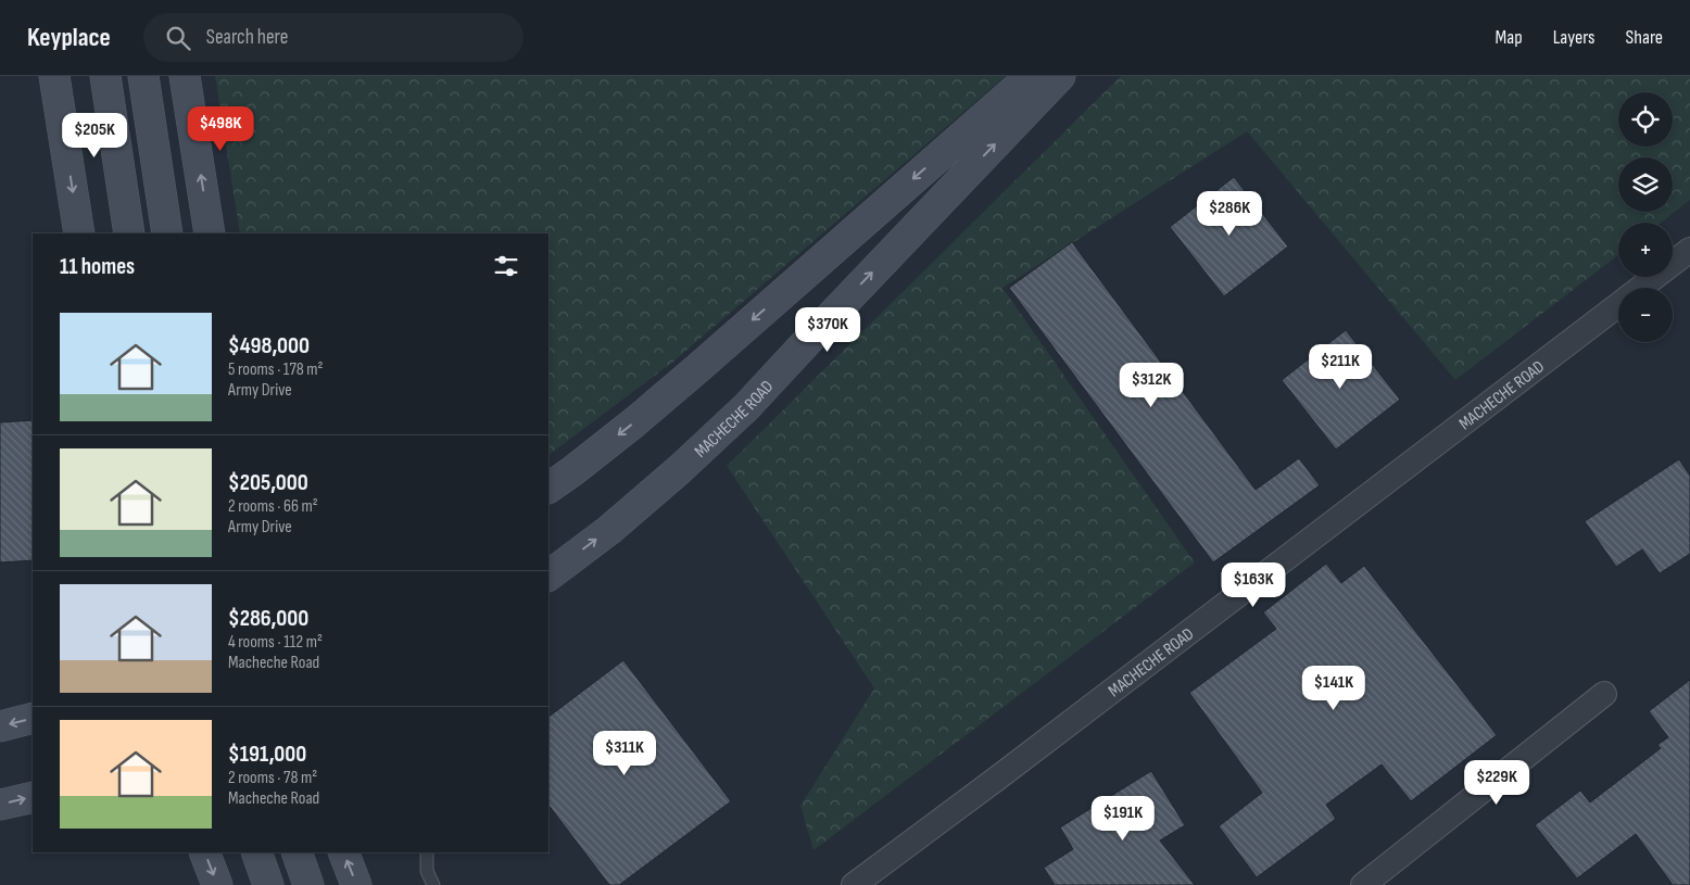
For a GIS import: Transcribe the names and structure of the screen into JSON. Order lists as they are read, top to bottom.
{
  "streets": {
    "main road": ["MACHECHE ROAD"]
  },
  "page": {
    "header": "Keyplace",
    "search": "Search here",
    "nav": ["Map", "Layers", "Share"],
    "map_buttons": ["+", "−"],
    "price": [
      "$498K",
      "$205K",
      "$286K",
      "$370K",
      "$211K",
      "$312K",
      "$163K",
      "$141K",
      "$311K",
      "$229K",
      "$191K"
    ],
    "heading": "11 homes",
    "list": [
      {
        "name": "$498,000",
        "note": "5 rooms · 178 m² · Army Drive"
      },
      {
        "name": "$205,000",
        "note": "2 rooms · 66 m² · Army Drive"
      },
      {
        "name": "$286,000",
        "note": "4 rooms · 112 m² · Macheche Road"
      },
      {
        "name": "$191,000",
        "note": "2 rooms · 78 m² · Macheche Road"
      }
    ]
  }
}
